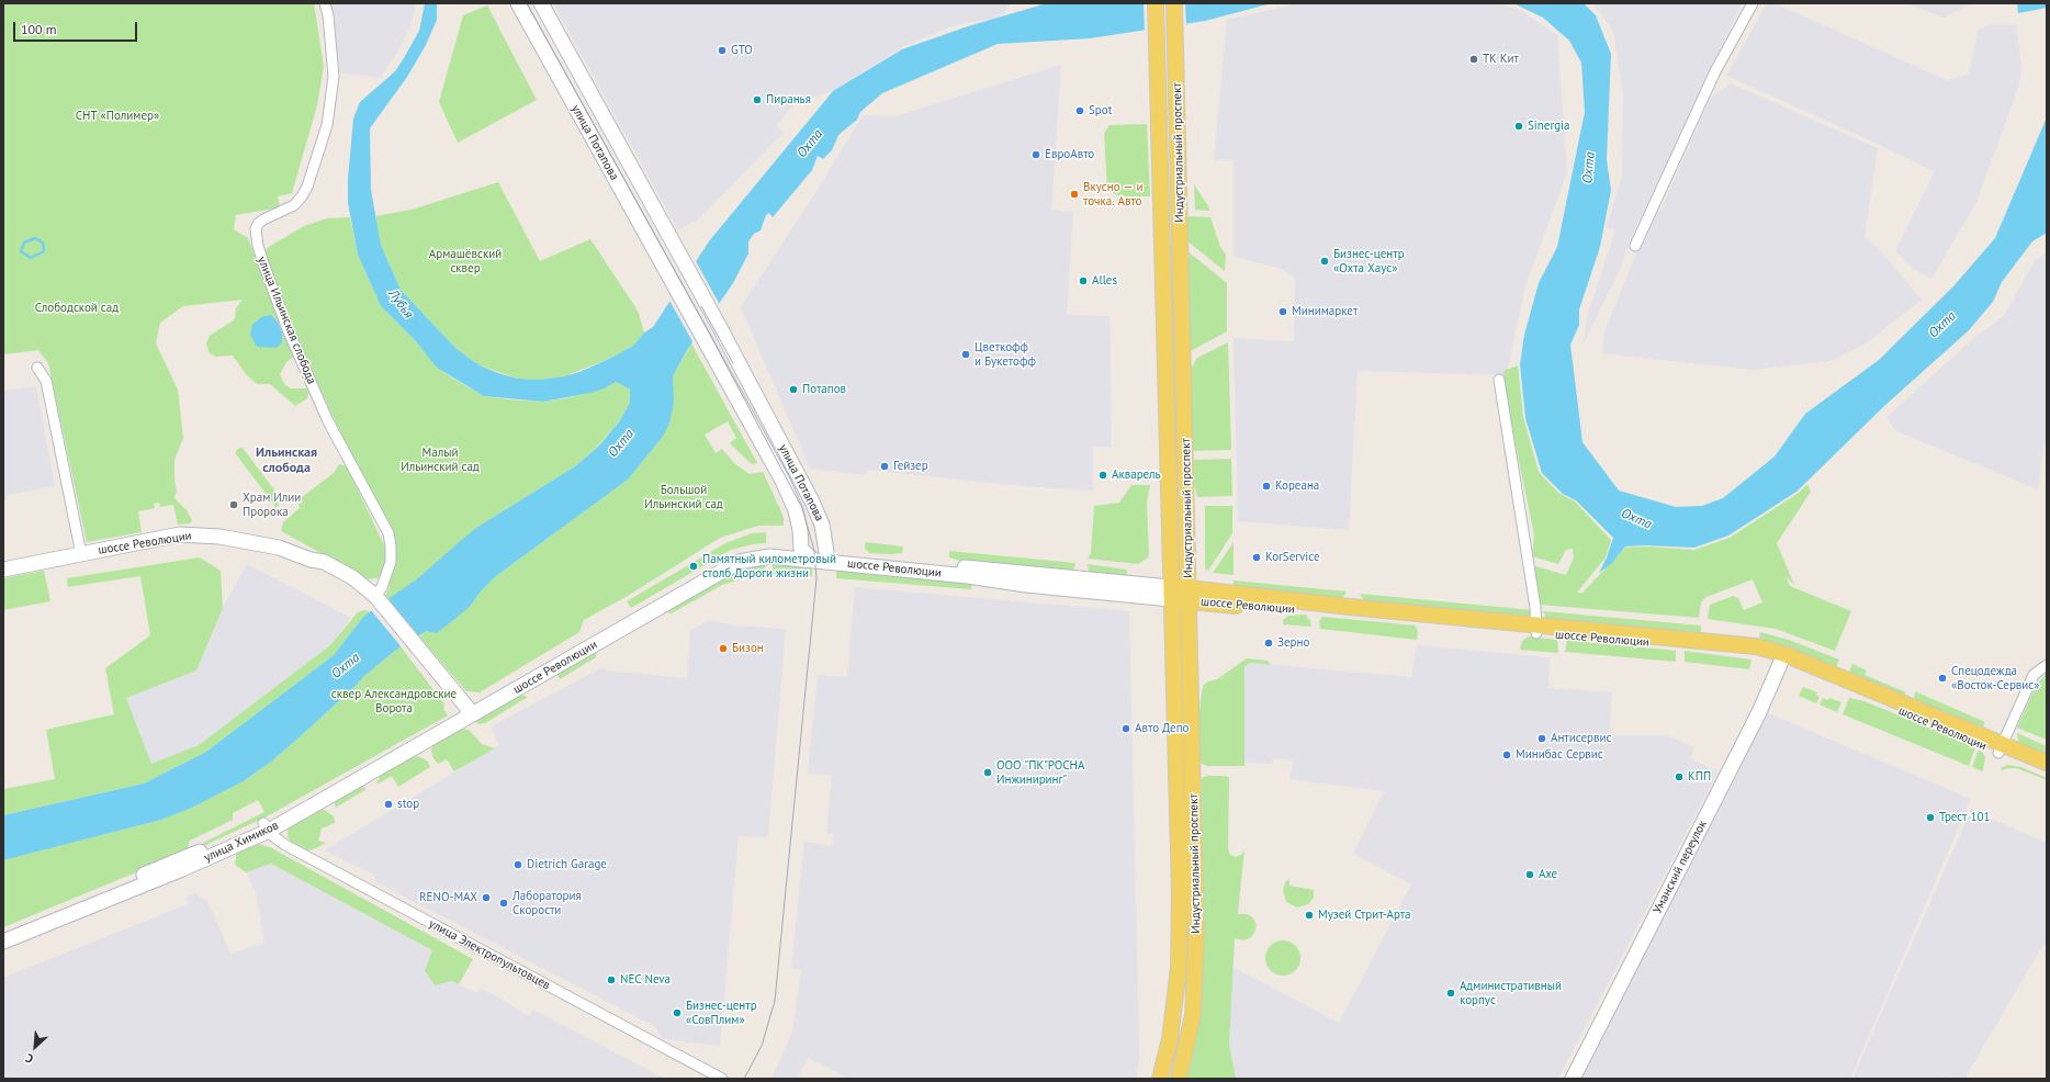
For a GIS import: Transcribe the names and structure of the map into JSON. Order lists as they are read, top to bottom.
{
  "streets": {
    "main road": ["Индустриальный проспект", "шоссе Революции"],
    "street": [
      "улица Потапова",
      "улица Ильинская слобода",
      "улица Химиков",
      "Уманский переулок",
      "улица Электропультовцев"
    ]
  },
  "crossings": [
    ["улица Потапова", "шоссе Революции"],
    ["Индустриальный проспект", "шоссе Революции"],
    ["улица Ильинская слобода", "шоссе Революции"],
    ["шоссе Революции", "улица Химиков"],
    ["шоссе Революции", "Уманский переулок"],
    ["улица Химиков", "улица Электропультовцев"]
  ],
  "districts": ["Ильинская слобода"],
  "water": ["Охта", "Лубья"],
  "parks": [
    "СНТ «Полимер»",
    "Армашёвский сквер",
    "Слободской сад",
    "Малый Ильинский сад",
    "Большой Ильинский сад",
    "сквер Александровские Ворота"
  ],
  "places": [
    "GTO",
    "ТК Кит",
    "Пиранья",
    "Spot",
    "Sinergia",
    "ЕвроАвто",
    "Вкусно — и точка. Авто",
    "Бизнес-центр «Охта Хаус»",
    "Alles",
    "Минимаркет",
    "Цветкофф и Букетофф",
    "Потапов",
    "Гейзер",
    "Акварель",
    "Кореана",
    "Храм Илии Пророка",
    "KorService",
    "Памятный километровый столб Дороги жизни",
    "Зерно",
    "Бизон",
    "Спецодежда «Восток-Сервис»",
    "Авто Депо",
    "Антисервис",
    "Минибас Сервис",
    "ООО \"ПК\"РОСНА Инжиниринг\"",
    "КПП",
    "stop",
    "Трест 101",
    "Dietrich Garage",
    "Ахе",
    "RENO-MAX",
    "Лаборатория Скорости",
    "Музей Стрит-Арта",
    "NEC Neva",
    "Административный корпус",
    "Бизнес-центр «СовПлим»"
  ],
  "scale_bar": "100 m",
  "north": "bottom left"
}
